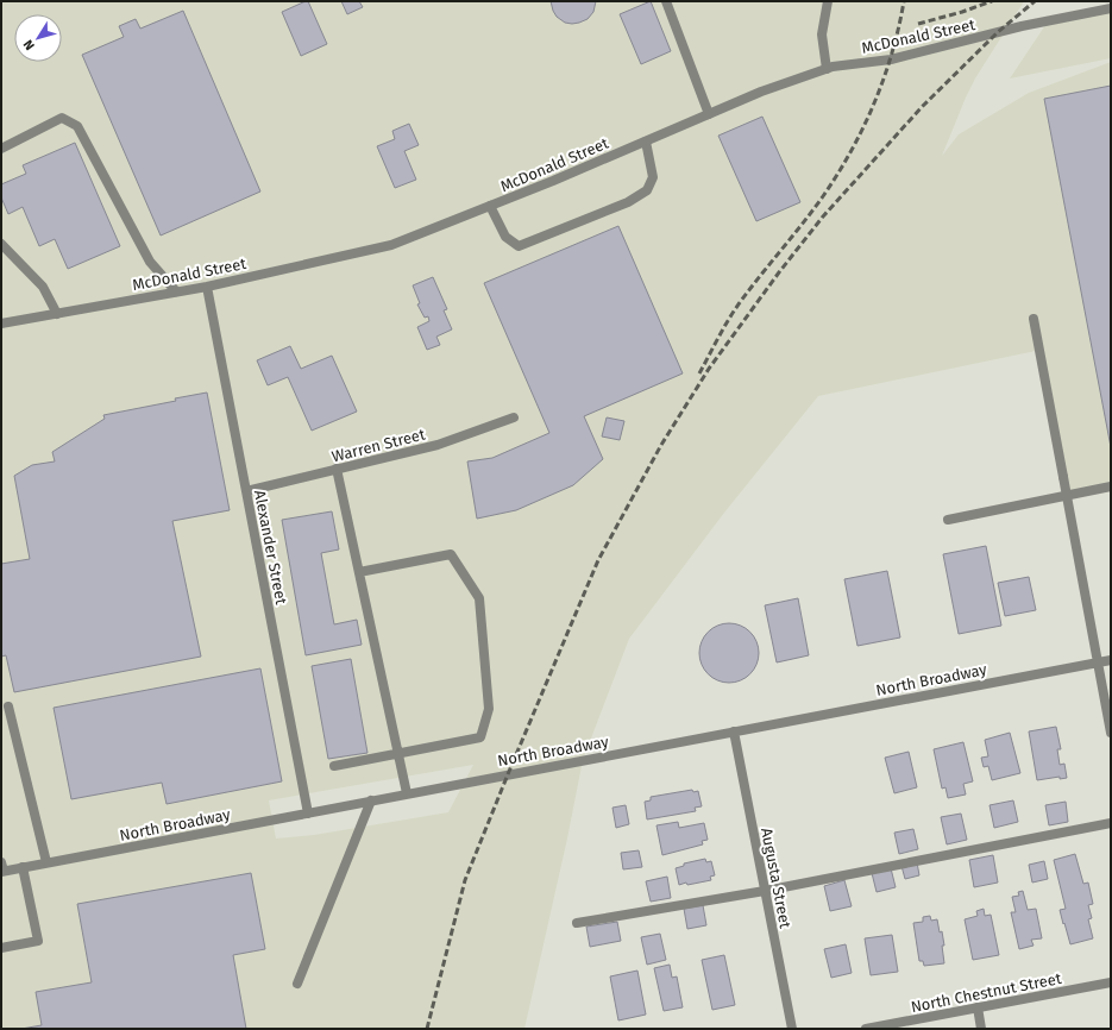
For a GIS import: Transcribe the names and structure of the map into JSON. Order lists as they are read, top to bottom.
{
  "streets": {
    "street": [
      "McDonald Street",
      "Warren Street",
      "Alexander Street",
      "North Broadway",
      "Augusta Street",
      "North Chestnut Street"
    ]
  },
  "crossings": [
    ["McDonald Street", "Alexander Street"],
    ["Warren Street", "Alexander Street"],
    ["Alexander Street", "North Broadway"],
    ["North Broadway", "Augusta Street"]
  ],
  "north": "bottom left"
}
